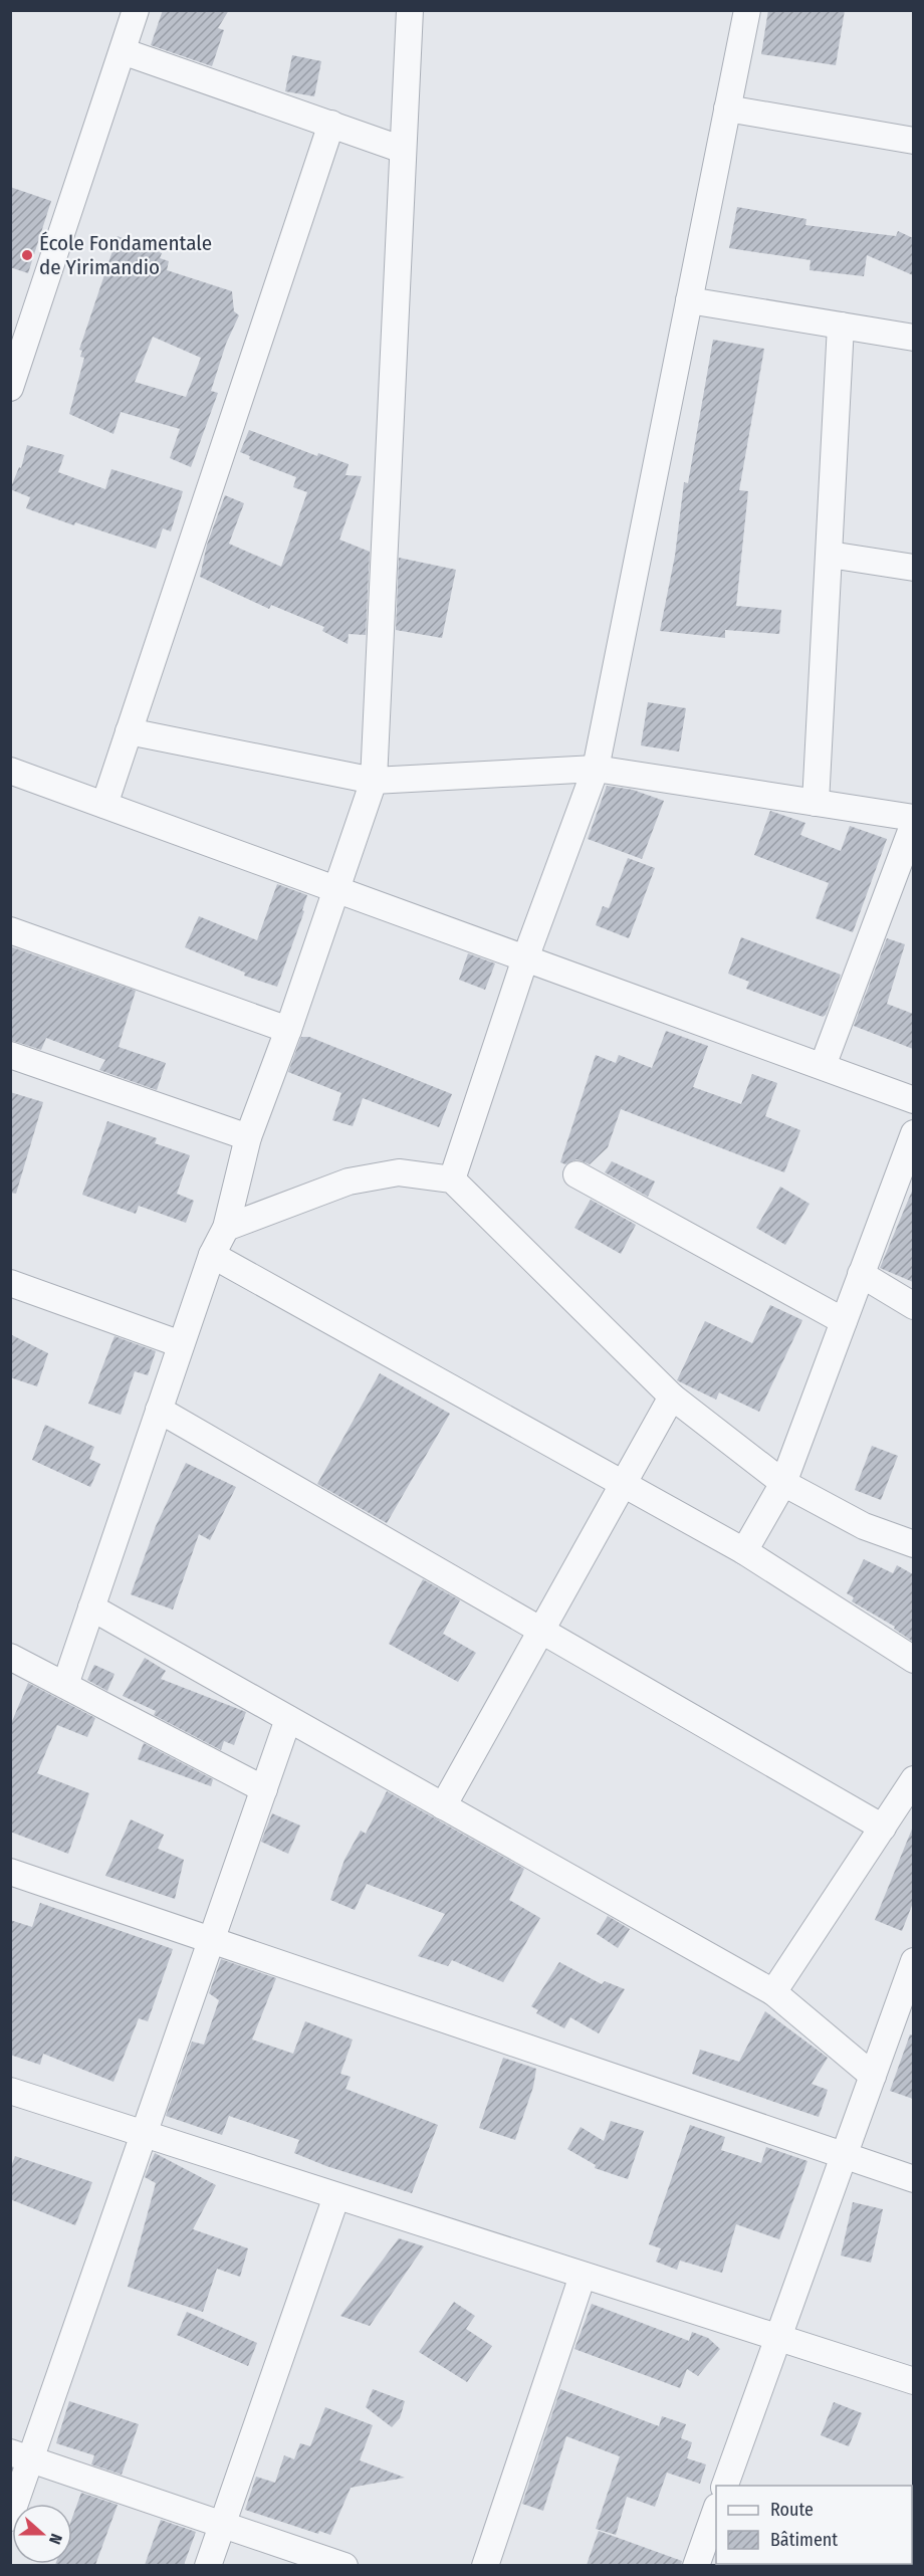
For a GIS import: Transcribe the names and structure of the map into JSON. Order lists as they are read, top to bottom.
{
  "places": ["École Fondamentale de Yirimandio"],
  "legend": ["Route", "Bâtiment"],
  "north": "right"
}
